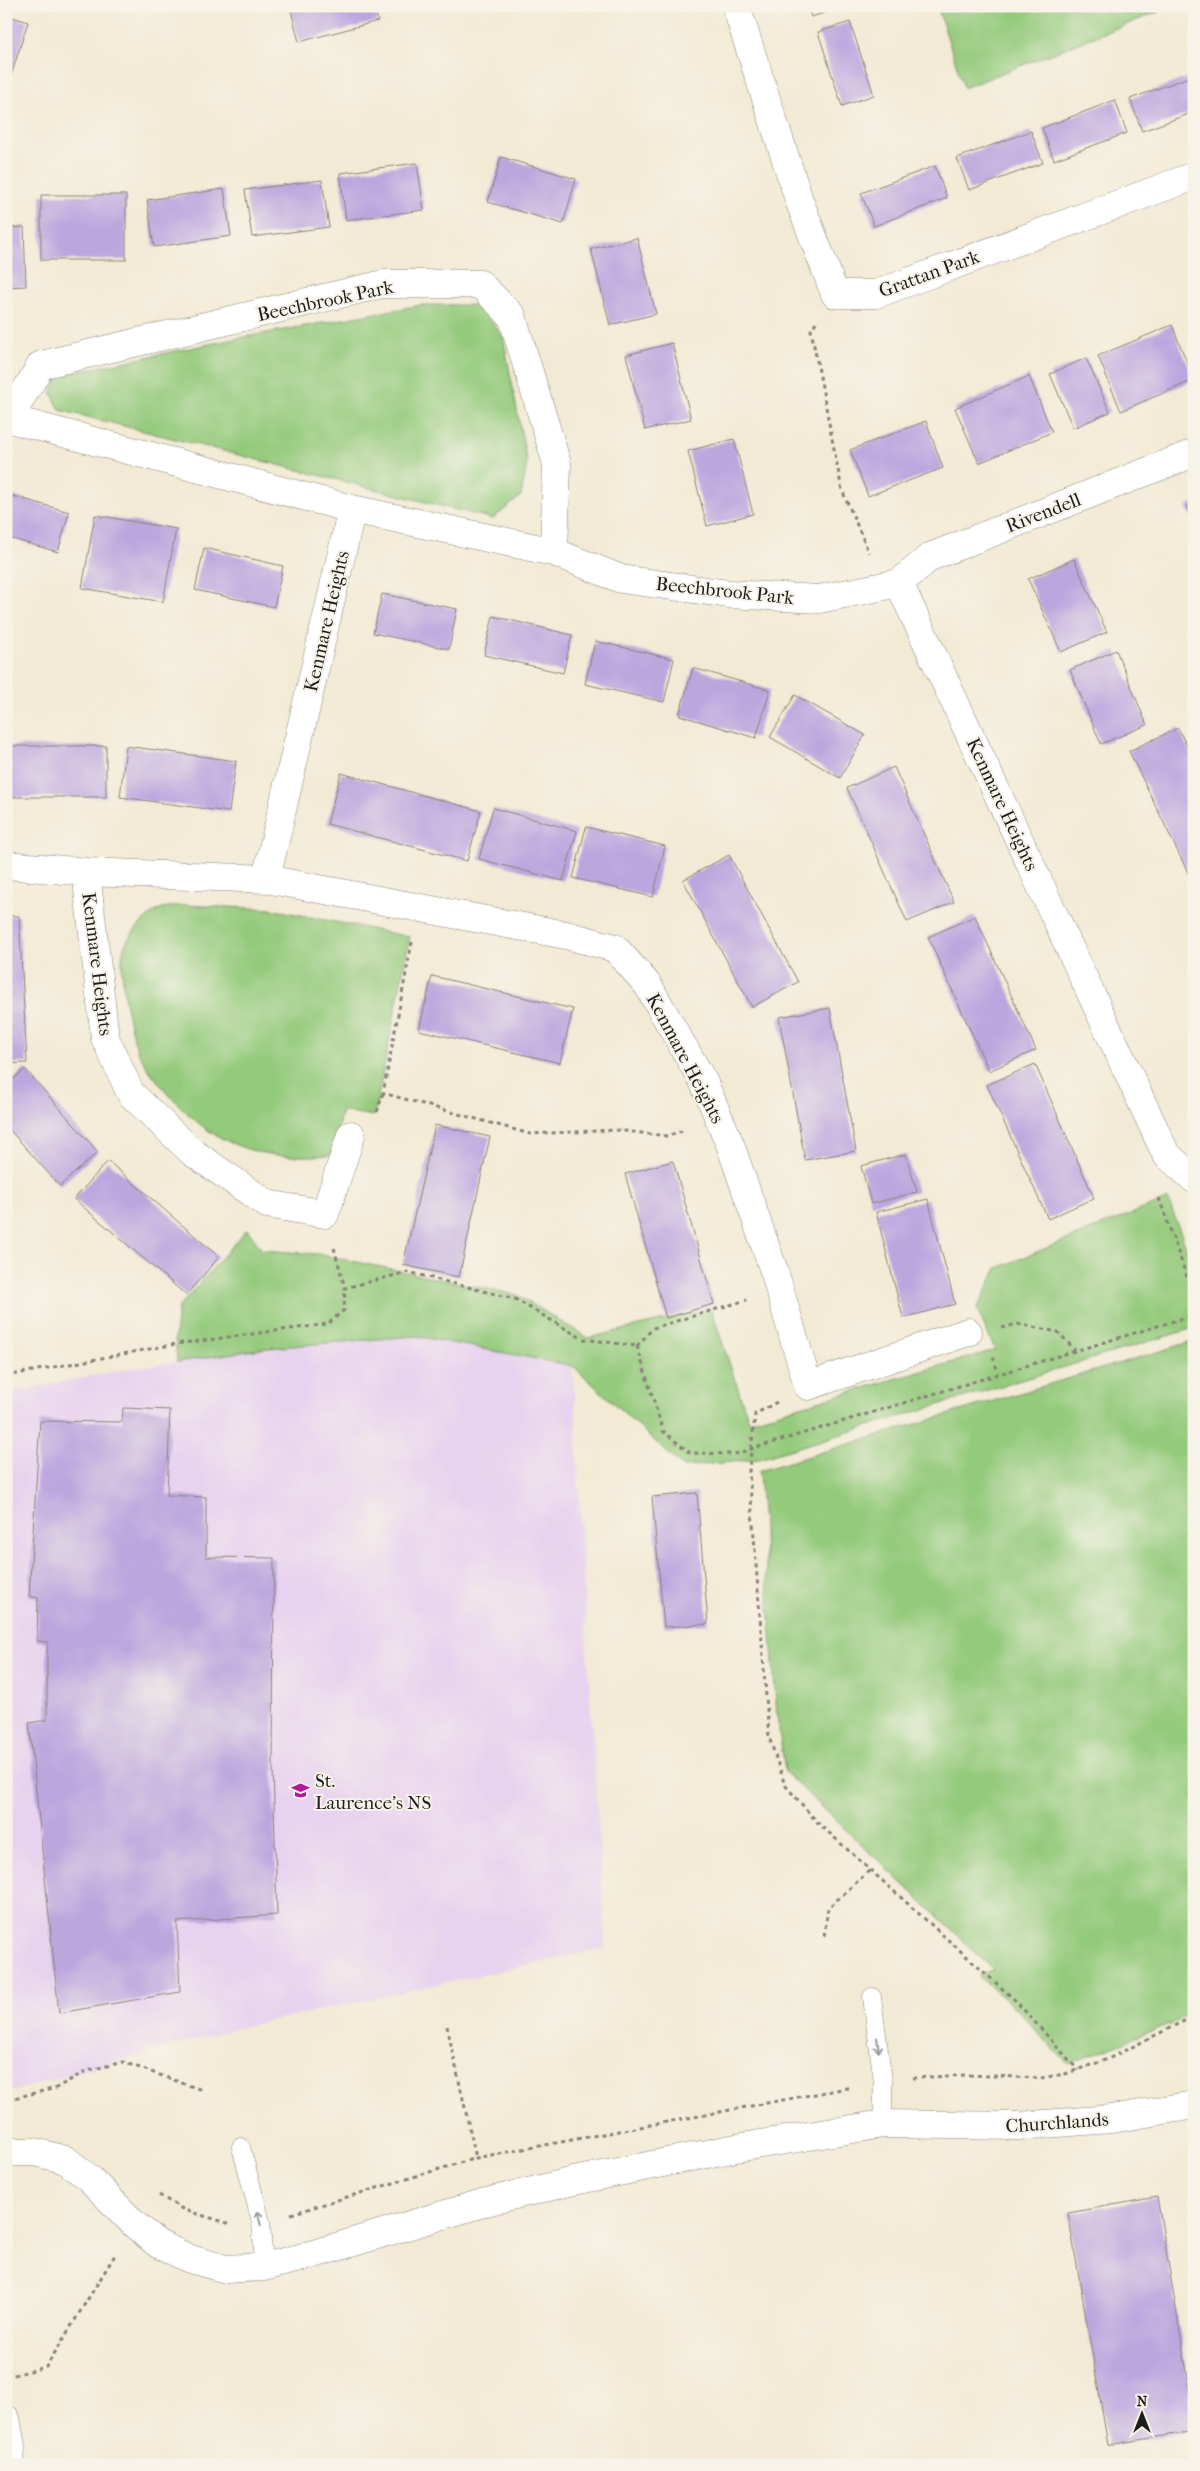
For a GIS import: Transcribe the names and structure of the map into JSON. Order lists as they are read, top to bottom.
{
  "streets": {
    "street": [
      "Grattan Park",
      "Beechbrook Park",
      "Rivendell",
      "Kenmare Heights",
      "Churchlands"
    ]
  },
  "crossings": [
    ["Beechbrook Park", "Rivendell"],
    ["Beechbrook Park", "Kenmare Heights"],
    ["Rivendell", "Kenmare Heights"]
  ],
  "places": {
    "school or university": ["St. Laurence's NS"]
  },
  "north": "top"
}
